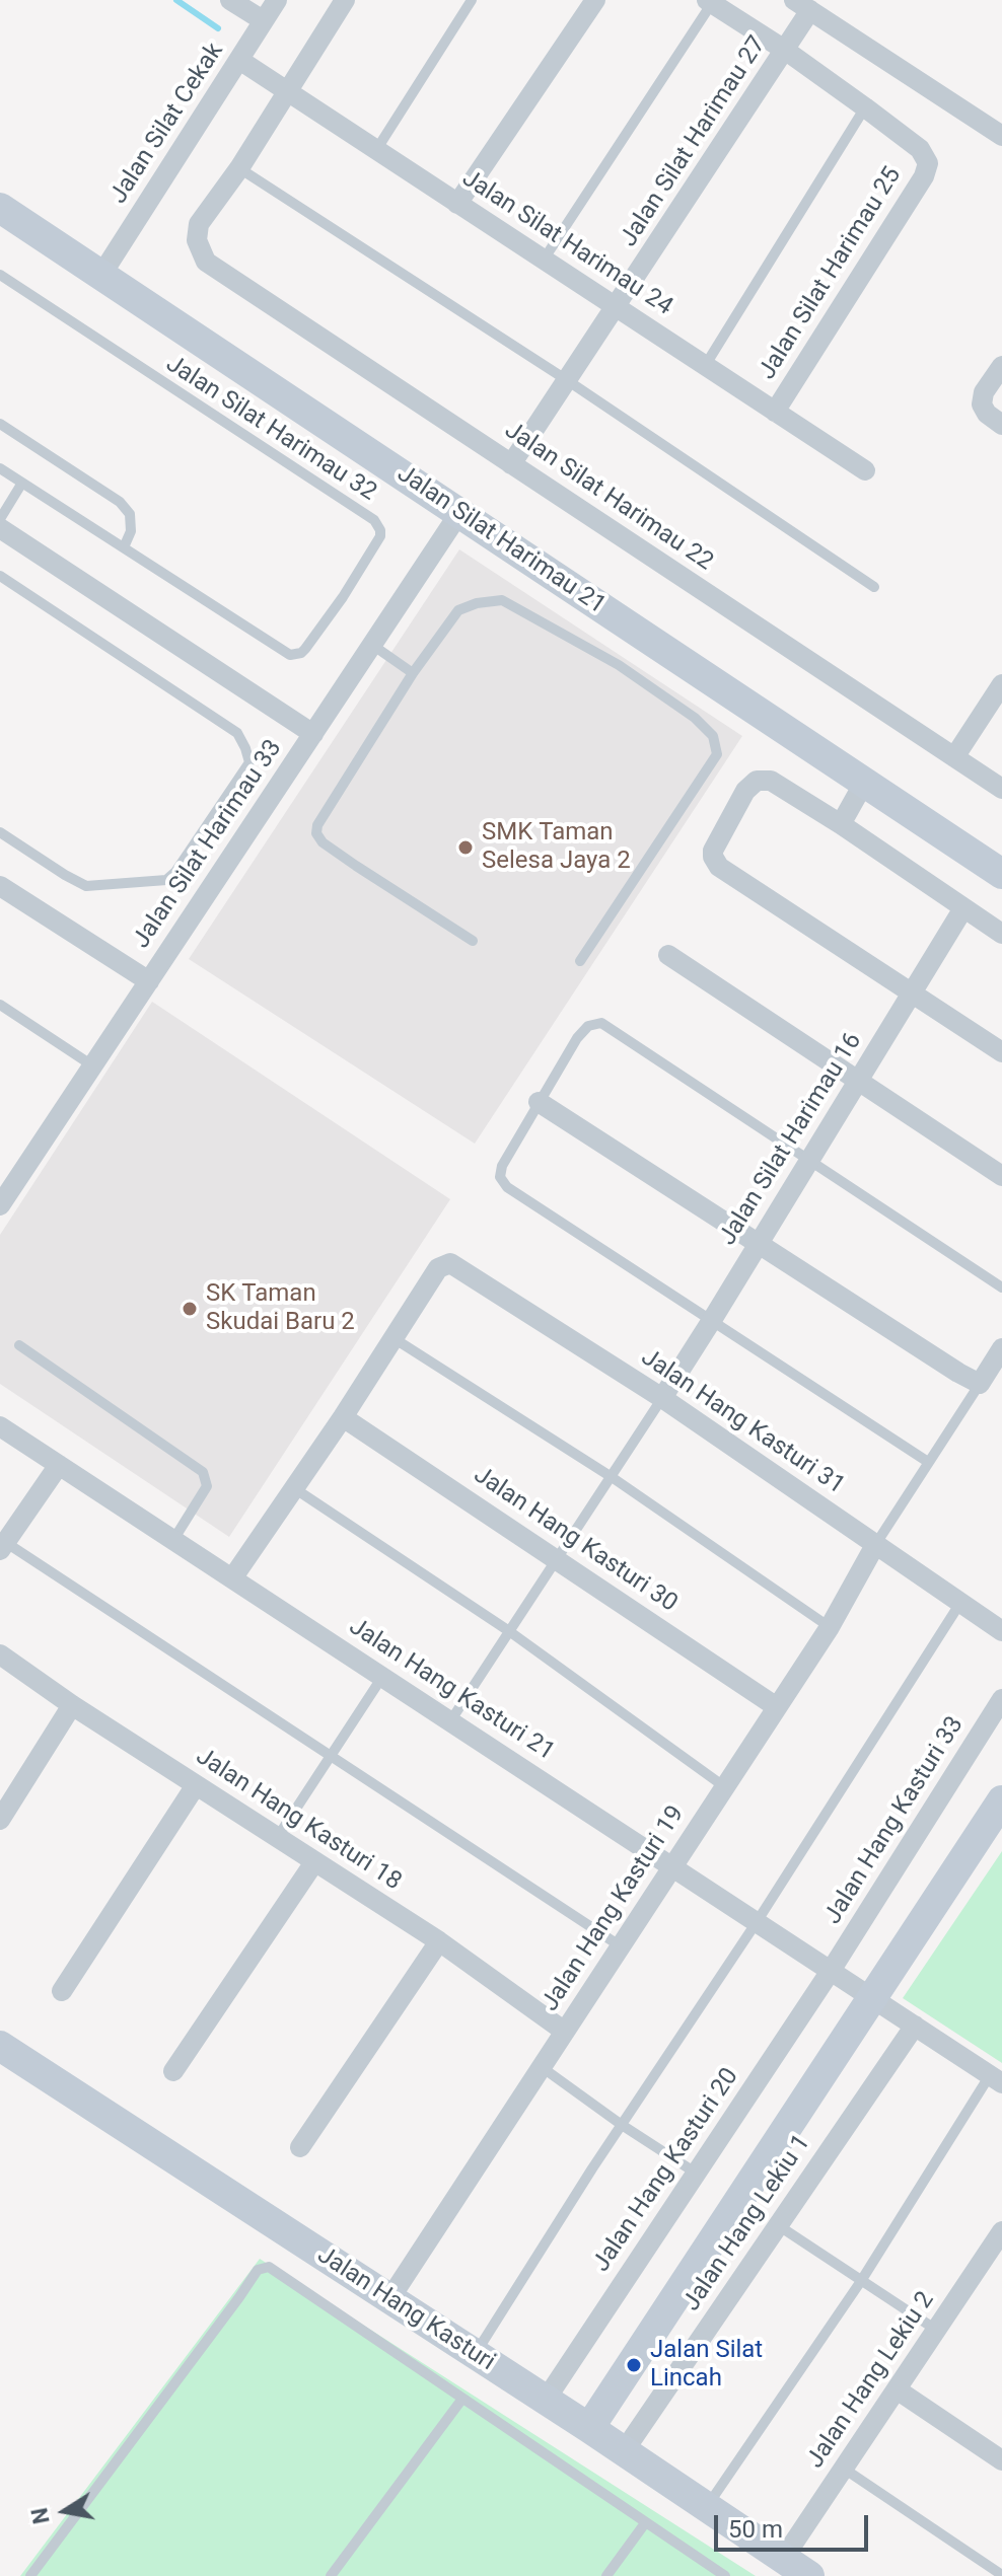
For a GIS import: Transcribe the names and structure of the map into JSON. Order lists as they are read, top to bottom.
{
  "streets": {
    "street": [
      "Jalan Silat Cekak",
      "Jalan Silat Harimau 27",
      "Jalan Silat Harimau 24",
      "Jalan Silat Harimau 25",
      "Jalan Silat Harimau 22",
      "Jalan Silat Harimau 21",
      "Jalan Silat Harimau 33",
      "Jalan Silat Harimau 16",
      "Jalan Hang Kasturi 31",
      "Jalan Hang Kasturi 30",
      "Jalan Hang Kasturi 21",
      "Jalan Hang Kasturi 18",
      "Jalan Hang Kasturi 33",
      "Jalan Hang Kasturi 19",
      "Jalan Hang Kasturi 20",
      "Jalan Hang Lekiu 1",
      "Jalan Hang Kasturi",
      "Jalan Hang Lekiu 2"
    ],
    "lane": ["Jalan Silat Harimau 32"]
  },
  "crossings": [
    ["Jalan Silat Cekak", "Jalan Silat Harimau 24"],
    ["Jalan Silat Cekak", "Jalan Silat Harimau 21"],
    ["Jalan Silat Harimau 27", "Jalan Silat Harimau 24"],
    ["Jalan Silat Harimau 27", "Jalan Silat Harimau 22"],
    ["Jalan Silat Harimau 24", "Jalan Silat Harimau 25"],
    ["Jalan Silat Harimau 21", "Jalan Silat Harimau 33"],
    ["Jalan Silat Harimau 16", "Jalan Hang Kasturi 31"],
    ["Jalan Hang Kasturi 31", "Jalan Hang Kasturi 19"],
    ["Jalan Hang Kasturi 30", "Jalan Hang Kasturi 19"],
    ["Jalan Hang Kasturi 21", "Jalan Hang Kasturi 33"],
    ["Jalan Hang Kasturi 21", "Jalan Hang Kasturi 19"],
    ["Jalan Hang Kasturi 21", "Jalan Hang Kasturi 20"],
    ["Jalan Hang Kasturi 21", "Jalan Hang Lekiu 1"],
    ["Jalan Hang Kasturi 18", "Jalan Hang Kasturi 19"],
    ["Jalan Hang Kasturi 33", "Jalan Hang Kasturi 20"],
    ["Jalan Hang Kasturi 19", "Jalan Hang Kasturi"],
    ["Jalan Hang Kasturi 20", "Jalan Hang Kasturi"],
    ["Jalan Hang Lekiu 1", "Jalan Hang Kasturi"],
    ["Jalan Hang Kasturi", "Jalan Hang Lekiu 2"]
  ],
  "places": ["SMK Taman Selesa Jaya 2", "SK Taman Skudai Baru 2", "Jalan Silat Lincah"],
  "scale_bar": "50 m",
  "north": "left"
}
